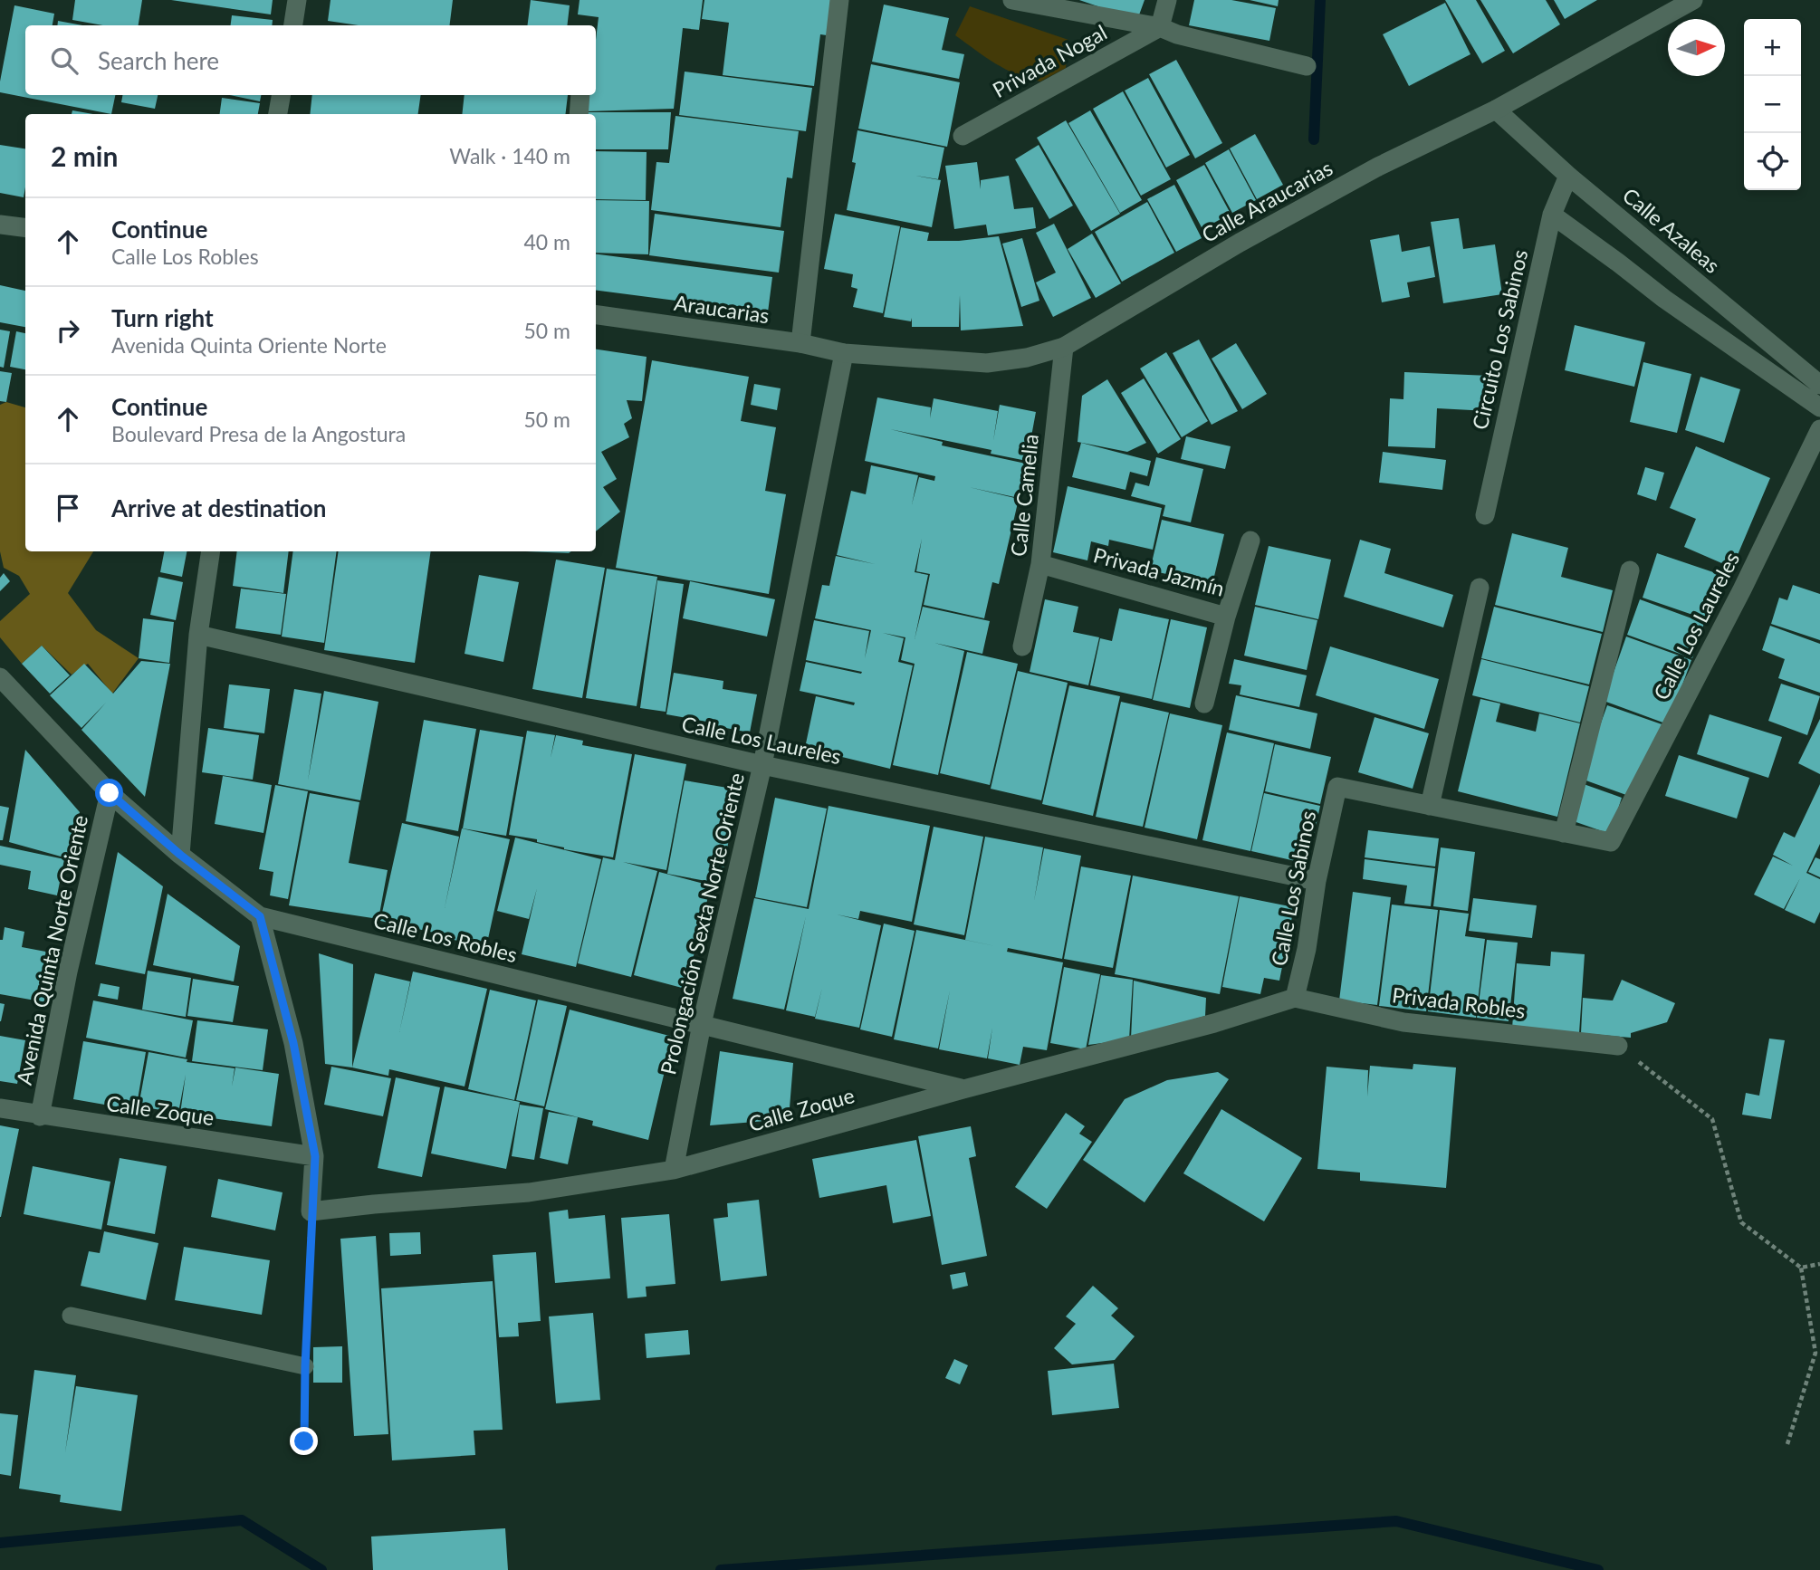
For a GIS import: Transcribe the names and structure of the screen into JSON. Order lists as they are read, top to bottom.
{
  "streets": {
    "street": [
      "Privada Nogal",
      "Calle Araucarias",
      "Calle Azaleas",
      "Araucarias",
      "Circuito Los Sabinos",
      "Calle Camelia",
      "Privada Jazmín",
      "Calle Los Laureles",
      "Calle Los Sabinos",
      "Prolongación Sexta Norte Oriente",
      "Calle Los Robles",
      "Avenida Quinta Norte Oriente",
      "Privada Robles",
      "Calle Zoque"
    ]
  },
  "crossings": [
    ["Calle Araucarias", "Calle Azaleas"],
    ["Calle Araucarias", "Araucarias"],
    ["Calle Araucarias", "Calle Camelia"],
    ["Calle Araucarias", "Prolongación Sexta Norte Oriente"],
    ["Calle Azaleas", "Circuito Los Sabinos"],
    ["Araucarias", "Prolongación Sexta Norte Oriente"],
    ["Calle Camelia", "Privada Jazmín"],
    ["Calle Los Laureles", "Calle Los Sabinos"],
    ["Calle Los Laureles", "Prolongación Sexta Norte Oriente"],
    ["Calle Los Sabinos", "Privada Robles"],
    ["Calle Los Sabinos", "Calle Zoque"],
    ["Prolongación Sexta Norte Oriente", "Calle Los Robles"],
    ["Prolongación Sexta Norte Oriente", "Calle Zoque"],
    ["Calle Los Robles", "Avenida Quinta Norte Oriente"],
    ["Calle Los Robles", "Calle Zoque"],
    ["Avenida Quinta Norte Oriente", "Calle Zoque"],
    ["Privada Robles", "Calle Zoque"]
  ],
  "north": "right",
  "page": {
    "map_buttons": ["+", "−"],
    "search": "Search here",
    "heading": ["2 min", "Walk · 140 m"],
    "list": [
      ["Continue", "Calle Los Robles", "40 m"],
      ["Turn right", "Avenida Quinta Oriente Norte", "50 m"],
      ["Continue", "Boulevard Presa de la Angostura", "50 m"],
      "Arrive at destination"
    ]
  }
}
